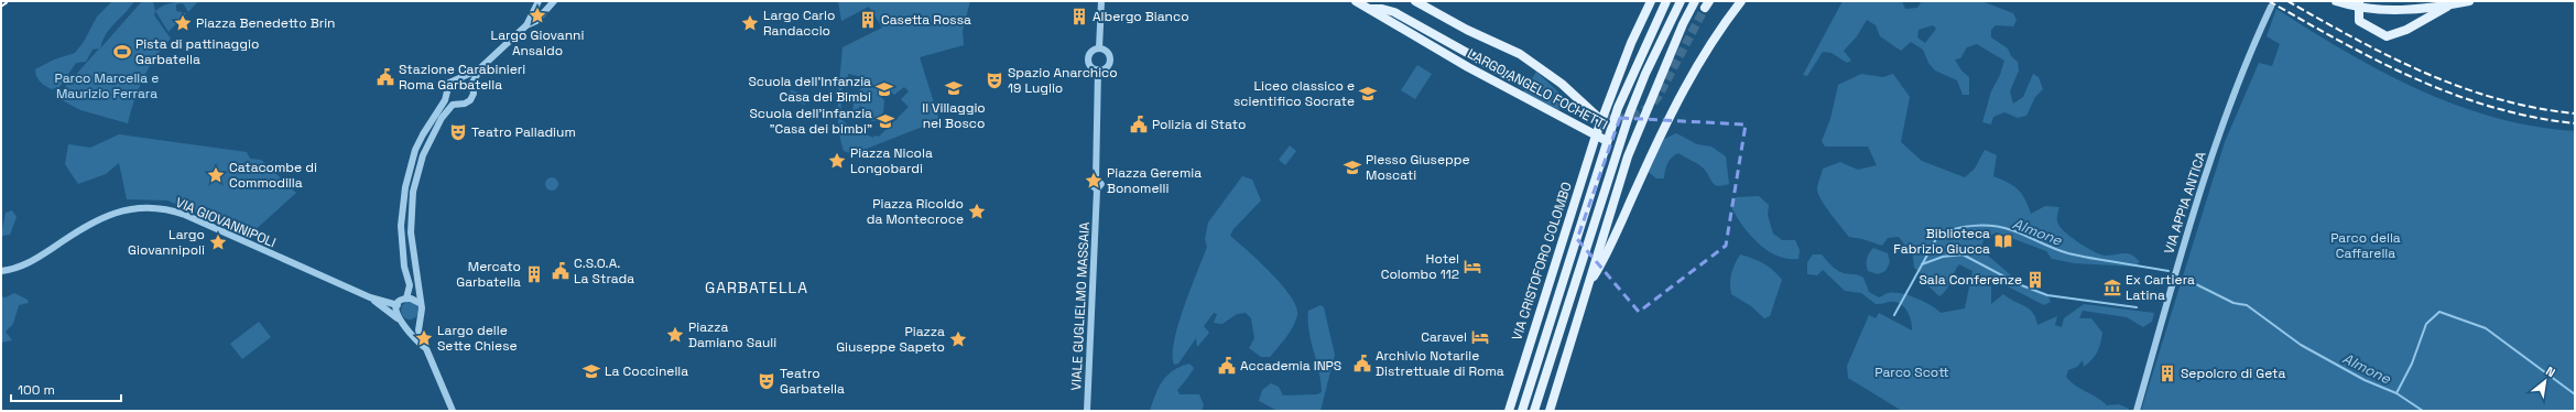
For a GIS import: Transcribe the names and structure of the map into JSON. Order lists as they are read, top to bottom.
{
  "streets": {
    "main road": ["LARGO ANGELO FOCHETTI", "VIA CRISTOFORO COLOMBO"],
    "street": ["VIA APPIA ANTICA", "VIA GIOVANNIPOLI", "VIALE GUGLIELMO MASSAIA"]
  },
  "crossings": [
    ["LARGO ANGELO FOCHETTI", "VIA CRISTOFORO COLOMBO"]
  ],
  "districts": ["GARBATELLA"],
  "water": ["Almone"],
  "parks": ["Parco Marcella e Maurizio Ferrara", "Parco della Caffarella", "Parco Scott"],
  "places": {
    "place": [
      "Largo Giovanni Ansaldo",
      "Piazza Benedetto Brin",
      "Largo Carlo Randaccio",
      "Piazza Nicola Longobardi",
      "Catacombe di Commodilla",
      "Piazza Geremia Bonomelli",
      "Piazza Ricoldo da Montecroce",
      "Largo Giovannipoli",
      "Piazza Damiano Sauli",
      "Largo delle Sette Chiese",
      "Piazza Giuseppe Sapeto"
    ],
    "building": [
      "Albergo Bianco",
      "Casetta Rossa",
      "Mercato Garbatella",
      "Sala Conferenze",
      "Sepolcro di Geta"
    ],
    "sports": ["Pista di pattinaggio Garbatella"],
    "public building": [
      "Stazione Carabinieri Roma Garbatella",
      "Polizia di Stato",
      "C.S.O.A. La Strada",
      "Archivio Notarile Distrettuale di Roma",
      "Accademia INPS"
    ],
    "theatre": ["Spazio Anarchico 19 Luglio", "Teatro Palladium", "Teatro Garbatella"],
    "school or university": [
      "Il Villaggio nel Bosco",
      "Scuola dell'Infanzia Casa dei Bimbi",
      "Liceo classico e scientifico Socrate",
      "Scuola dell'infanzia \"Casa dei bimbi\"",
      "Plesso Giuseppe Moscati",
      "La Coccinella"
    ],
    "library": ["Biblioteca Fabrizio Giucca"],
    "hotel": ["Hotel Colombo 112", "Caravel"],
    "museum": ["Ex Cartiera Latina"]
  },
  "scale_bar": "100 m",
  "north": "top right"
}
